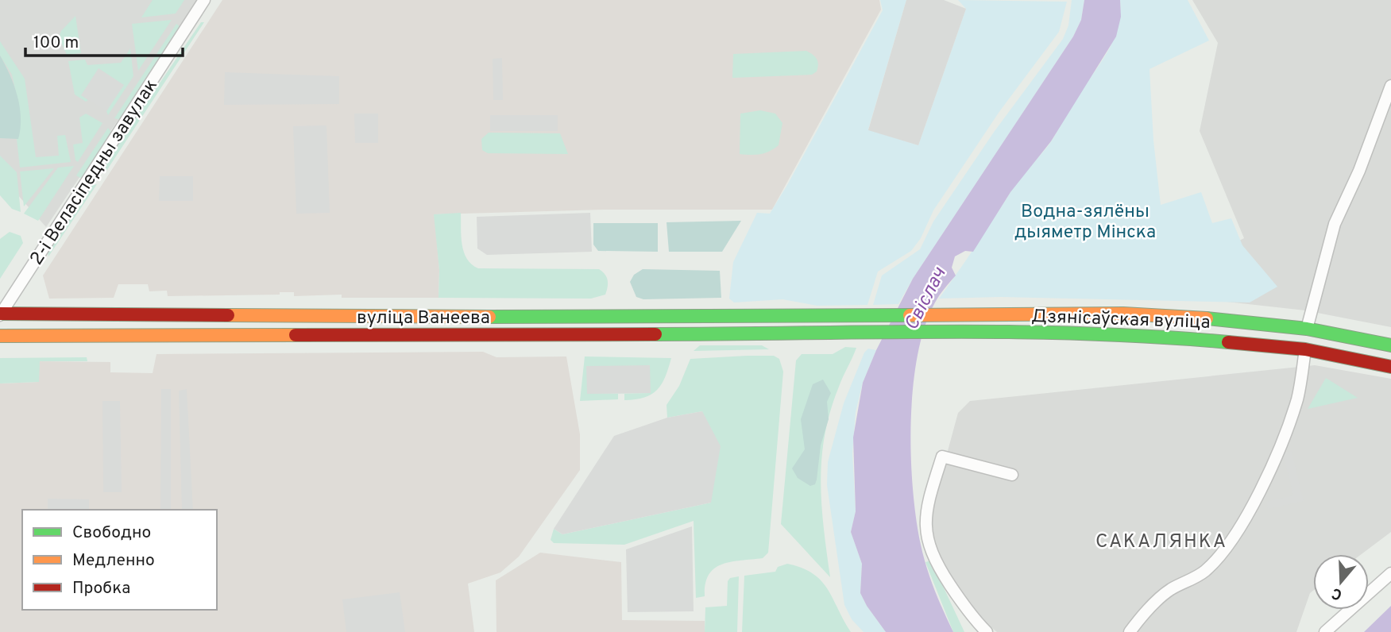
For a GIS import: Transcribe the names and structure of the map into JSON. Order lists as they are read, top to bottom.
{
  "streets": {
    "main road": ["вуліца Ванеева", "Дзянісаўская вуліца"],
    "street": ["2-і Веласіпедны завулак"]
  },
  "crossings": [
    ["2-і Веласіпедны завулак", "вуліца Ванеева"],
    ["вуліца Ванеева", "Дзянісаўская вуліца"]
  ],
  "districts": ["САКАЛЯНКА"],
  "water": ["Свіслач"],
  "parks": ["Водна-зялёны дыяметр Мінска"],
  "legend": ["Свободно", "Медленно", "Пробка"],
  "scale_bar": "100 m",
  "north": "bottom"
}
